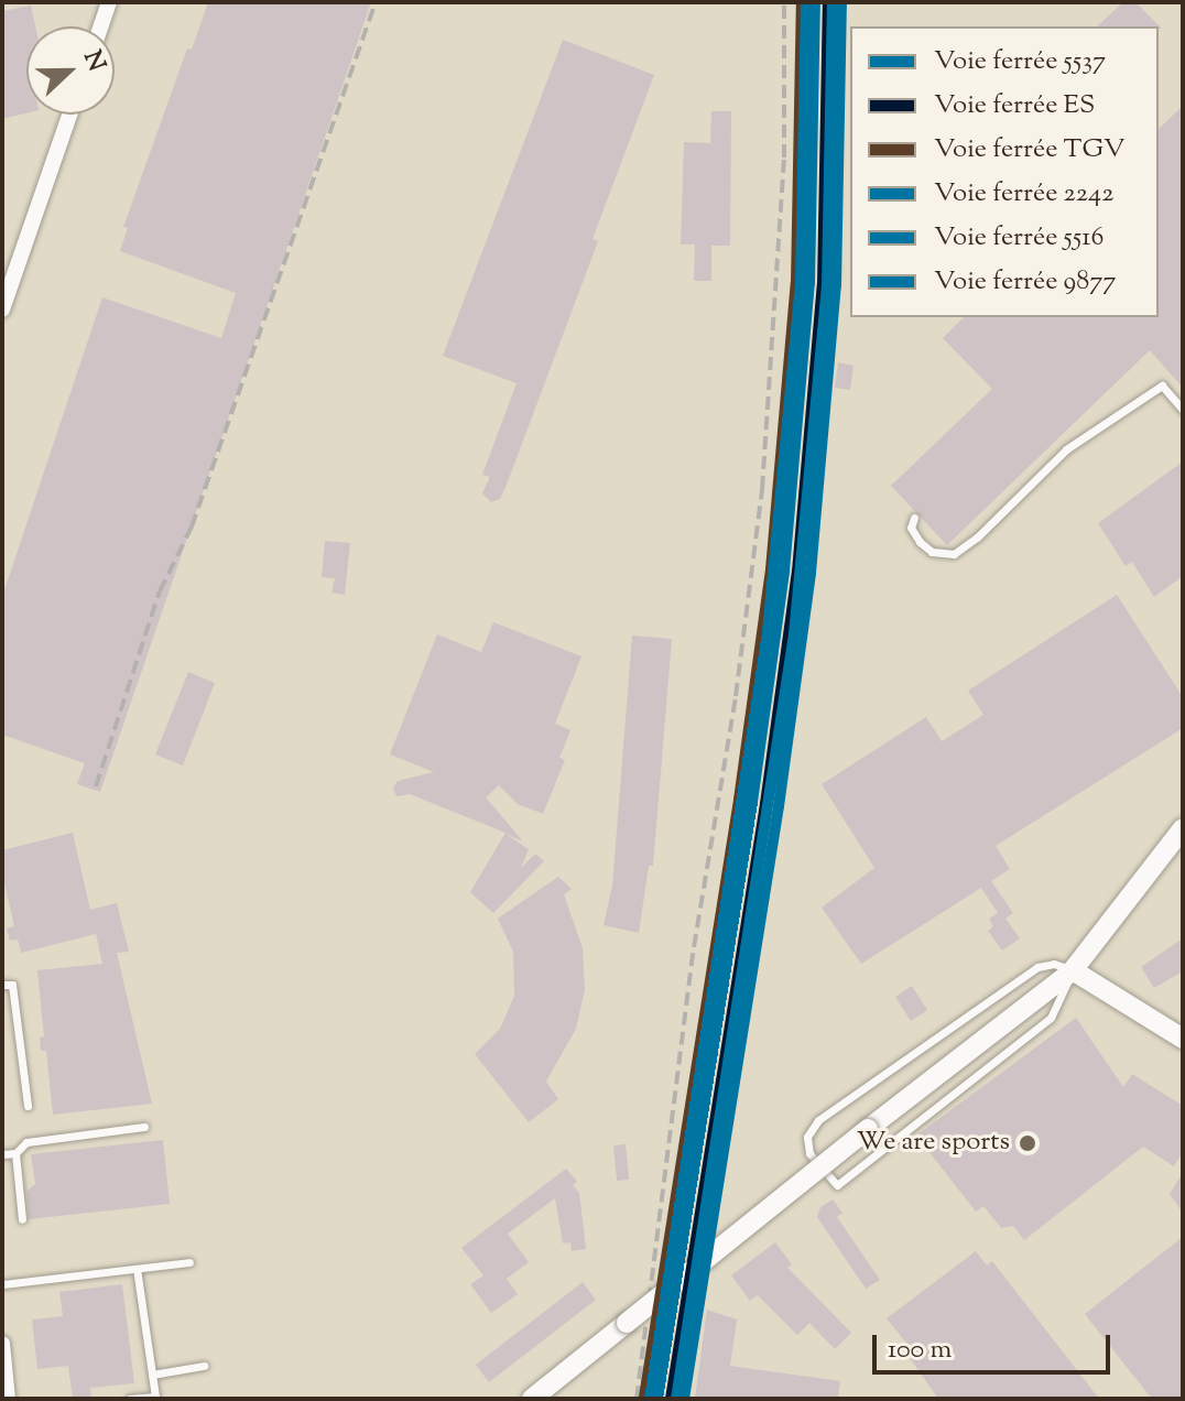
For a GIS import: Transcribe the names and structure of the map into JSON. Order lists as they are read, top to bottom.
{
  "places": ["We are sports"],
  "lines": [
    "rail line 5537",
    "rail line ES",
    "rail line TGV",
    "rail line 2242",
    "rail line 5516",
    "rail line 9877"
  ],
  "legend": [
    "Voie ferrée 5537",
    "Voie ferrée ES",
    "Voie ferrée TGV",
    "Voie ferrée 2242",
    "Voie ferrée 5516",
    "Voie ferrée 9877"
  ],
  "scale_bar": "100 m",
  "north": "right"
}
